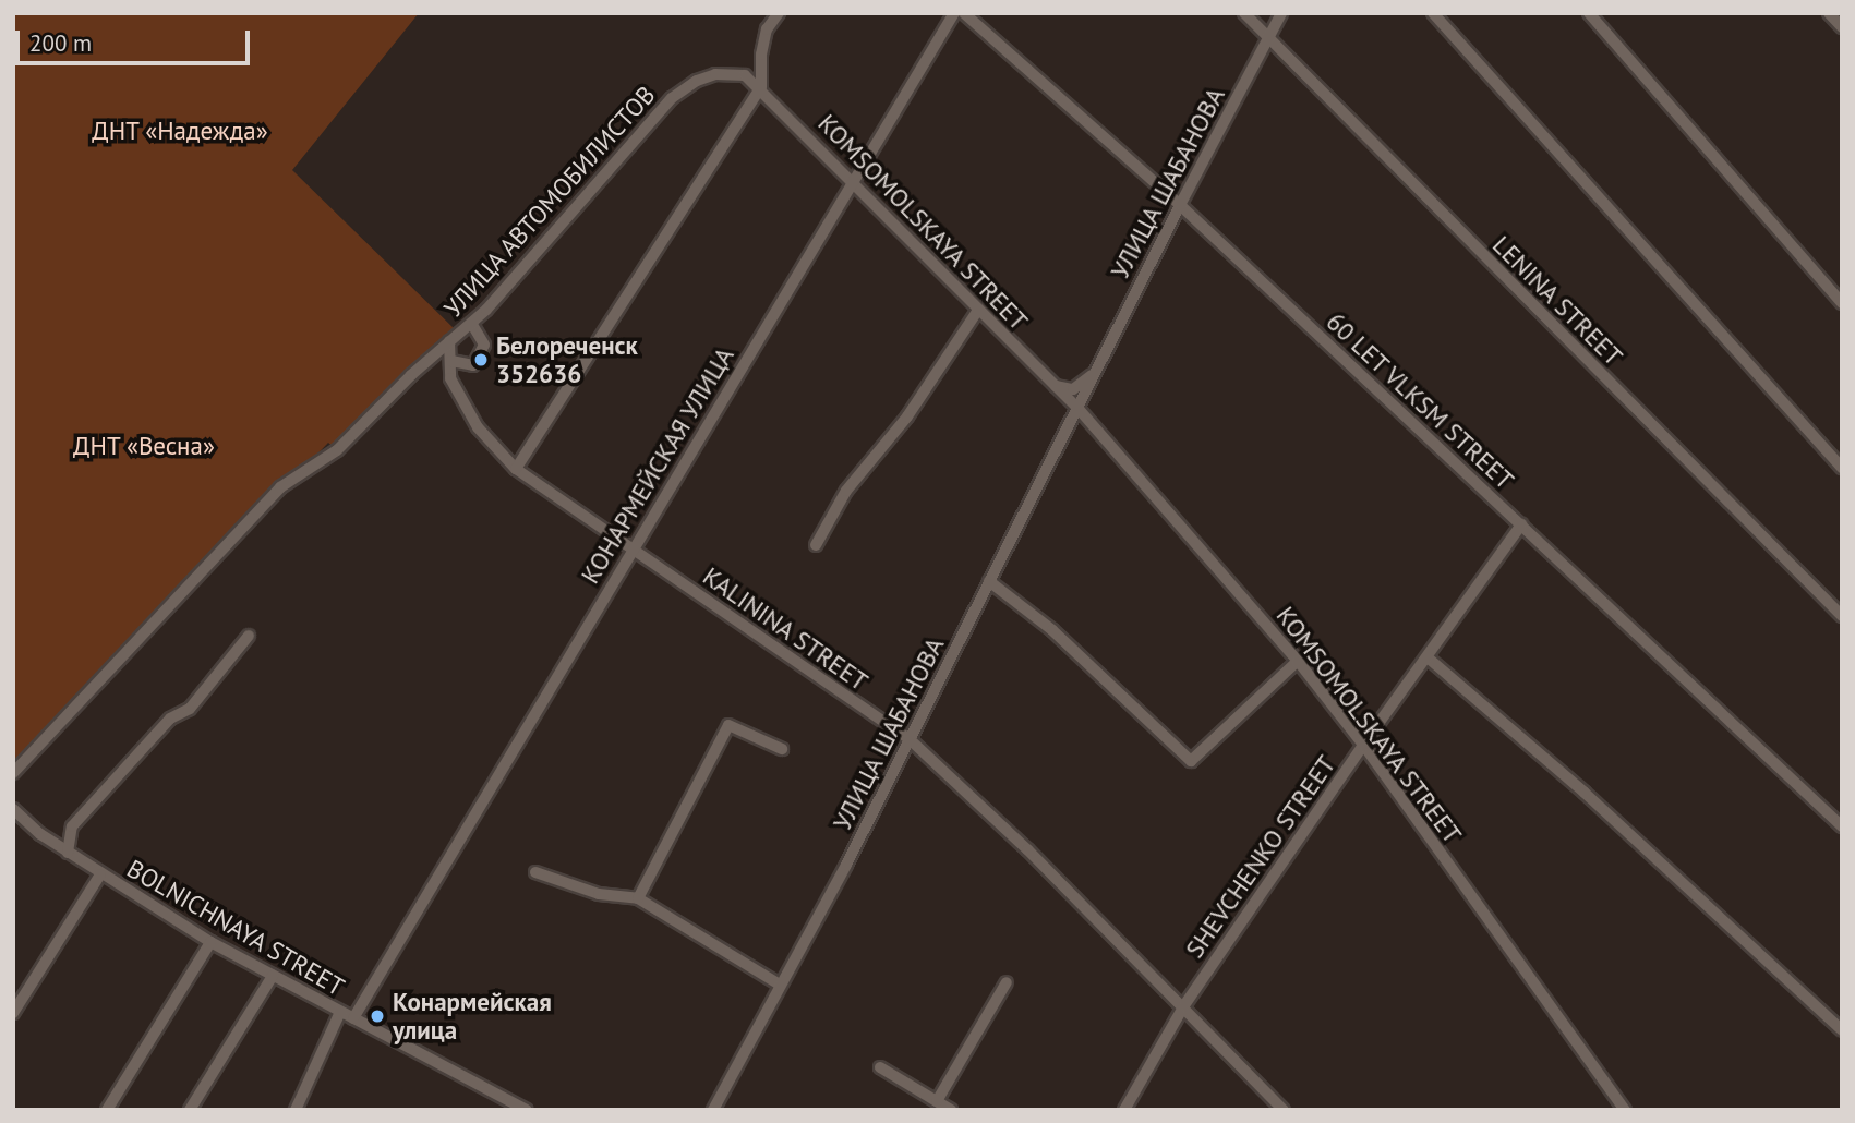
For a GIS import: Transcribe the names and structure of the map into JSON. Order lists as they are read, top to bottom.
{
  "streets": {
    "street": [
      "УЛИЦА ШАБАНОВА",
      "УЛИЦА АВТОМОБИЛИСТОВ",
      "KOMSOMOLSKAYA STREET",
      "LENINA STREET",
      "60 LET VLKSM STREET",
      "КОНАРМЕЙСКАЯ УЛИЦА",
      "KALININA STREET",
      "SHEVCHENKO STREET",
      "BOLNICHNAYA STREET"
    ]
  },
  "crossings": [
    ["УЛИЦА ШАБАНОВА", "KOMSOMOLSKAYA STREET"],
    ["УЛИЦА ШАБАНОВА", "LENINA STREET"],
    ["УЛИЦА ШАБАНОВА", "60 LET VLKSM STREET"],
    ["УЛИЦА ШАБАНОВА", "KALININA STREET"],
    ["УЛИЦА АВТОМОБИЛИСТОВ", "KOMSOMOLSKAYA STREET"],
    ["УЛИЦА АВТОМОБИЛИСТОВ", "KALININA STREET"],
    ["KOMSOMOLSKAYA STREET", "КОНАРМЕЙСКАЯ УЛИЦА"],
    ["KOMSOMOLSKAYA STREET", "SHEVCHENKO STREET"],
    ["60 LET VLKSM STREET", "SHEVCHENKO STREET"],
    ["КОНАРМЕЙСКАЯ УЛИЦА", "KALININA STREET"],
    ["КОНАРМЕЙСКАЯ УЛИЦА", "BOLNICHNAYA STREET"],
    ["KALININA STREET", "SHEVCHENKO STREET"]
  ],
  "parks": ["ДНТ «Надежда»", "ДНТ «Весна»"],
  "places": ["Белореченск 352636", "Конармейская улица"],
  "scale_bar": "200 m"
}
